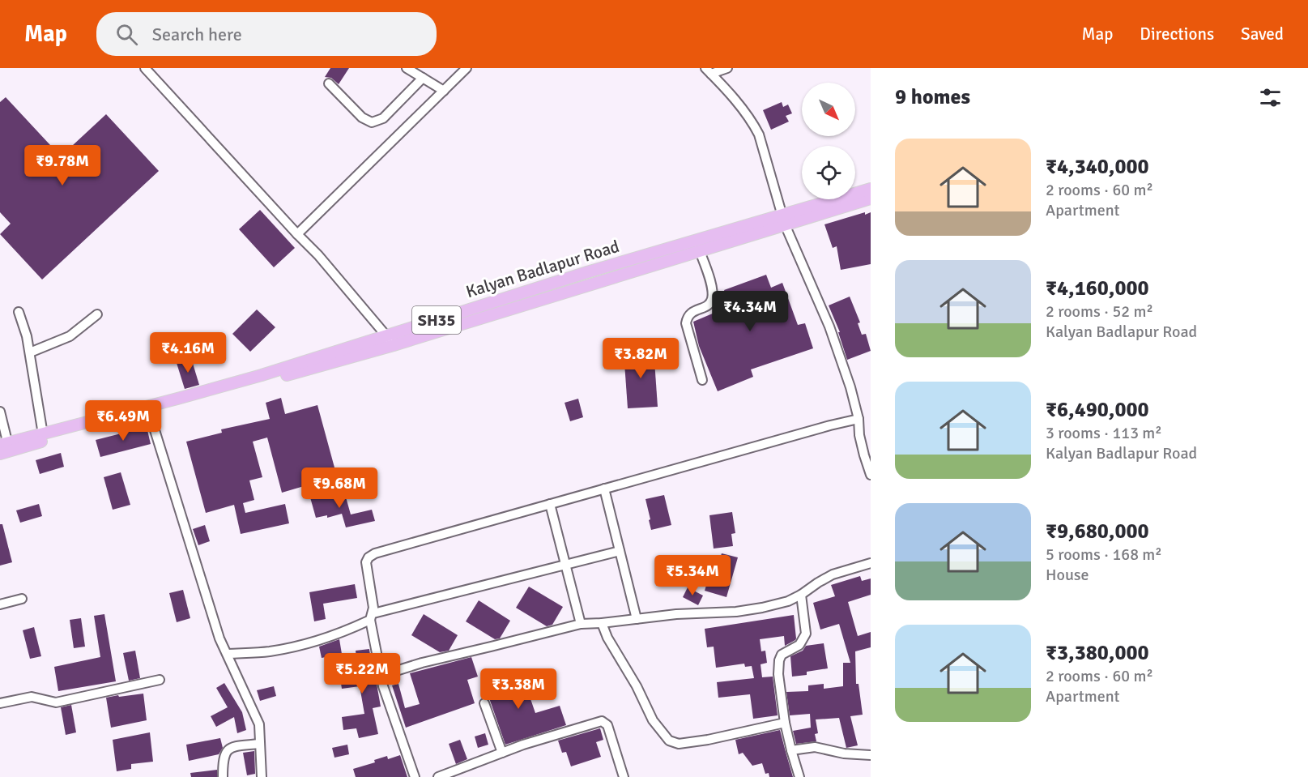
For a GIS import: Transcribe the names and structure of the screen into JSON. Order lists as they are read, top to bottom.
{
  "streets": {
    "main road": ["Kalyan Badlapur Road", "SH35"]
  },
  "north": "bottom right",
  "page": {
    "header": "Map",
    "search": "Search here",
    "nav": ["Map", "Directions", "Saved"],
    "heading": "9 homes",
    "list": [
      {
        "name": "₹4,340,000",
        "note": "2 rooms · 60 m² · Apartment"
      },
      {
        "name": "₹4,160,000",
        "note": "2 rooms · 52 m² · Kalyan Badlapur Road"
      },
      {
        "name": "₹6,490,000",
        "note": "3 rooms · 113 m² · Kalyan Badlapur Road"
      },
      {
        "name": "₹9,680,000",
        "note": "5 rooms · 168 m² · House"
      },
      {
        "name": "₹3,380,000",
        "note": "2 rooms · 60 m² · Apartment"
      }
    ],
    "price": [
      "₹9.78M",
      "₹4.34M",
      "₹4.16M",
      "₹3.82M",
      "₹6.49M",
      "₹9.68M",
      "₹5.34M",
      "₹5.22M",
      "₹3.38M"
    ]
  }
}
